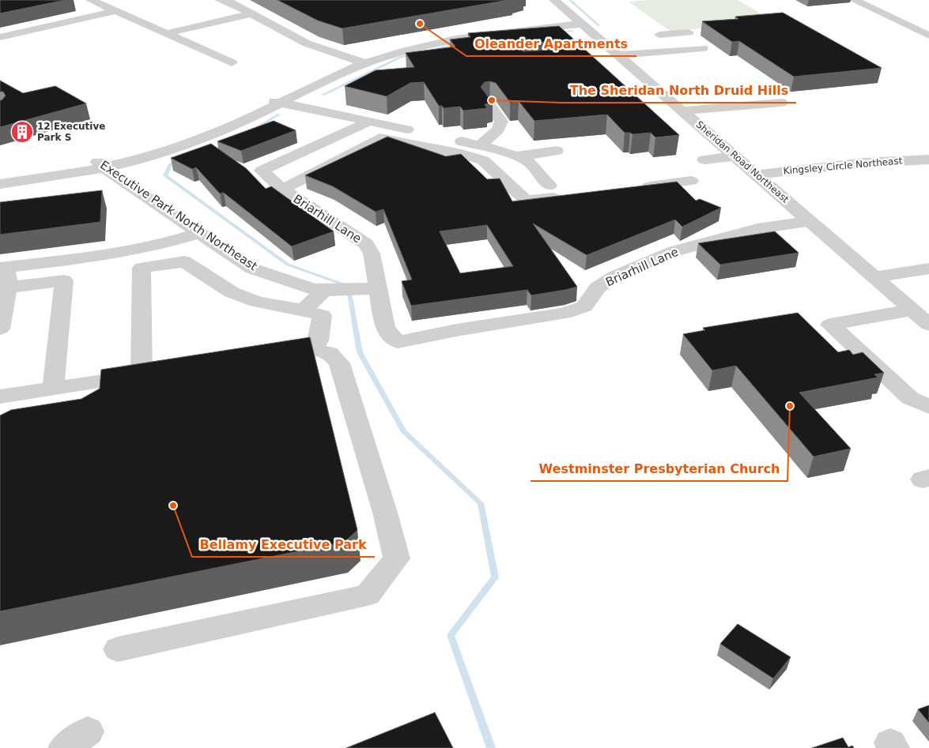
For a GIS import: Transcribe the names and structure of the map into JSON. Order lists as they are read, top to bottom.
{
  "streets": {
    "street": [
      "Sheridan Road Northeast",
      "Kingsley Circle Northeast",
      "Executive Park North Northeast",
      "Briarhill Lane"
    ]
  },
  "crossings": [
    ["Sheridan Road Northeast", "Kingsley Circle Northeast"],
    ["Sheridan Road Northeast", "Briarhill Lane"],
    ["Executive Park North Northeast", "Briarhill Lane"]
  ],
  "places": {
    "other": [
      "Oleander Apartments",
      "The Sheridan North Druid Hills",
      "Westminster Presbyterian Church",
      "Bellamy Executive Park"
    ],
    "building": ["12 Executive Park S"]
  }
}
